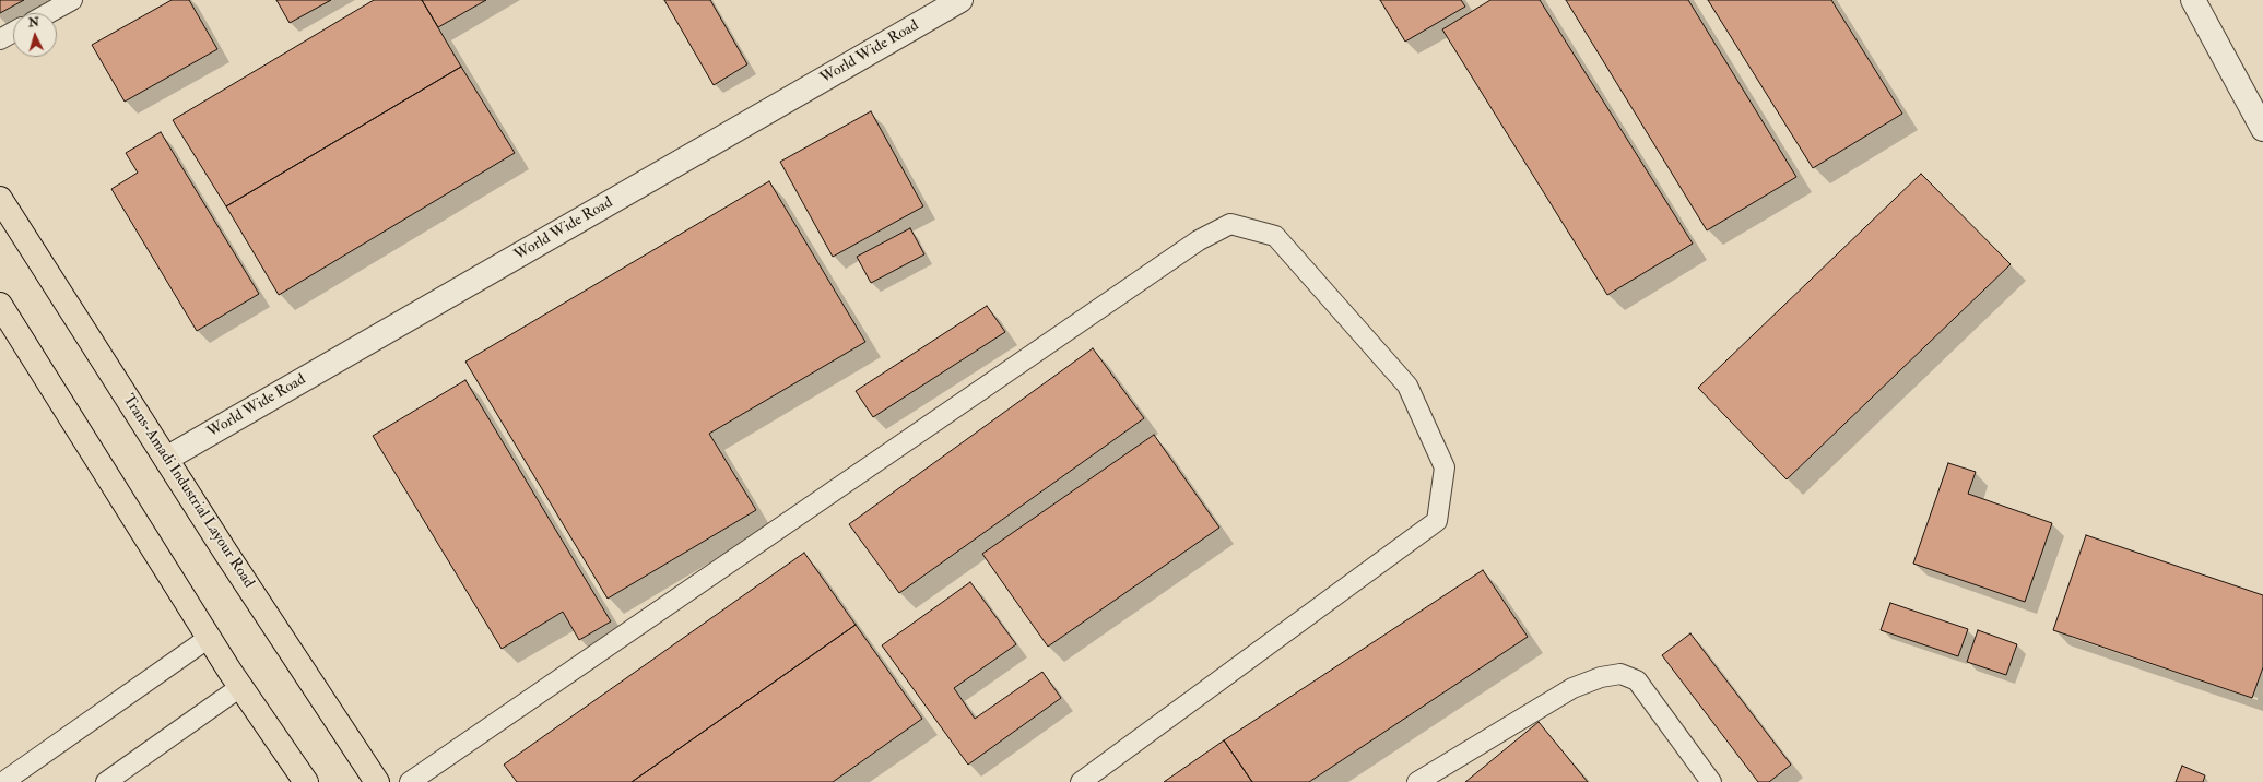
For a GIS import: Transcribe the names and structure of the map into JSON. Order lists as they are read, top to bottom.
{
  "streets": {
    "main road": ["Trans-Amadi Industrial Layour Road"],
    "street": ["World Wide Road"]
  },
  "crossings": [
    ["World Wide Road", "Trans-Amadi Industrial Layour Road"]
  ],
  "north": "top"
}
